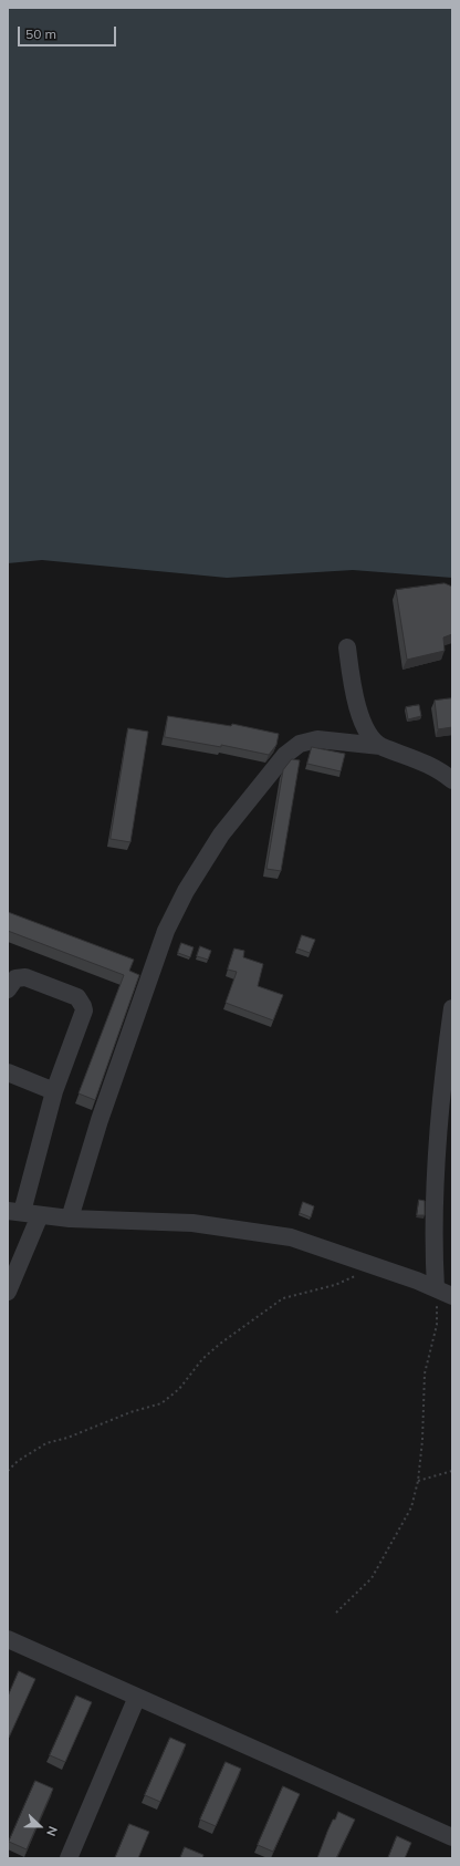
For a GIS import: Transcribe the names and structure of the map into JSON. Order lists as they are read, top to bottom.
{
  "scale_bar": "50 m",
  "north": "right"
}
